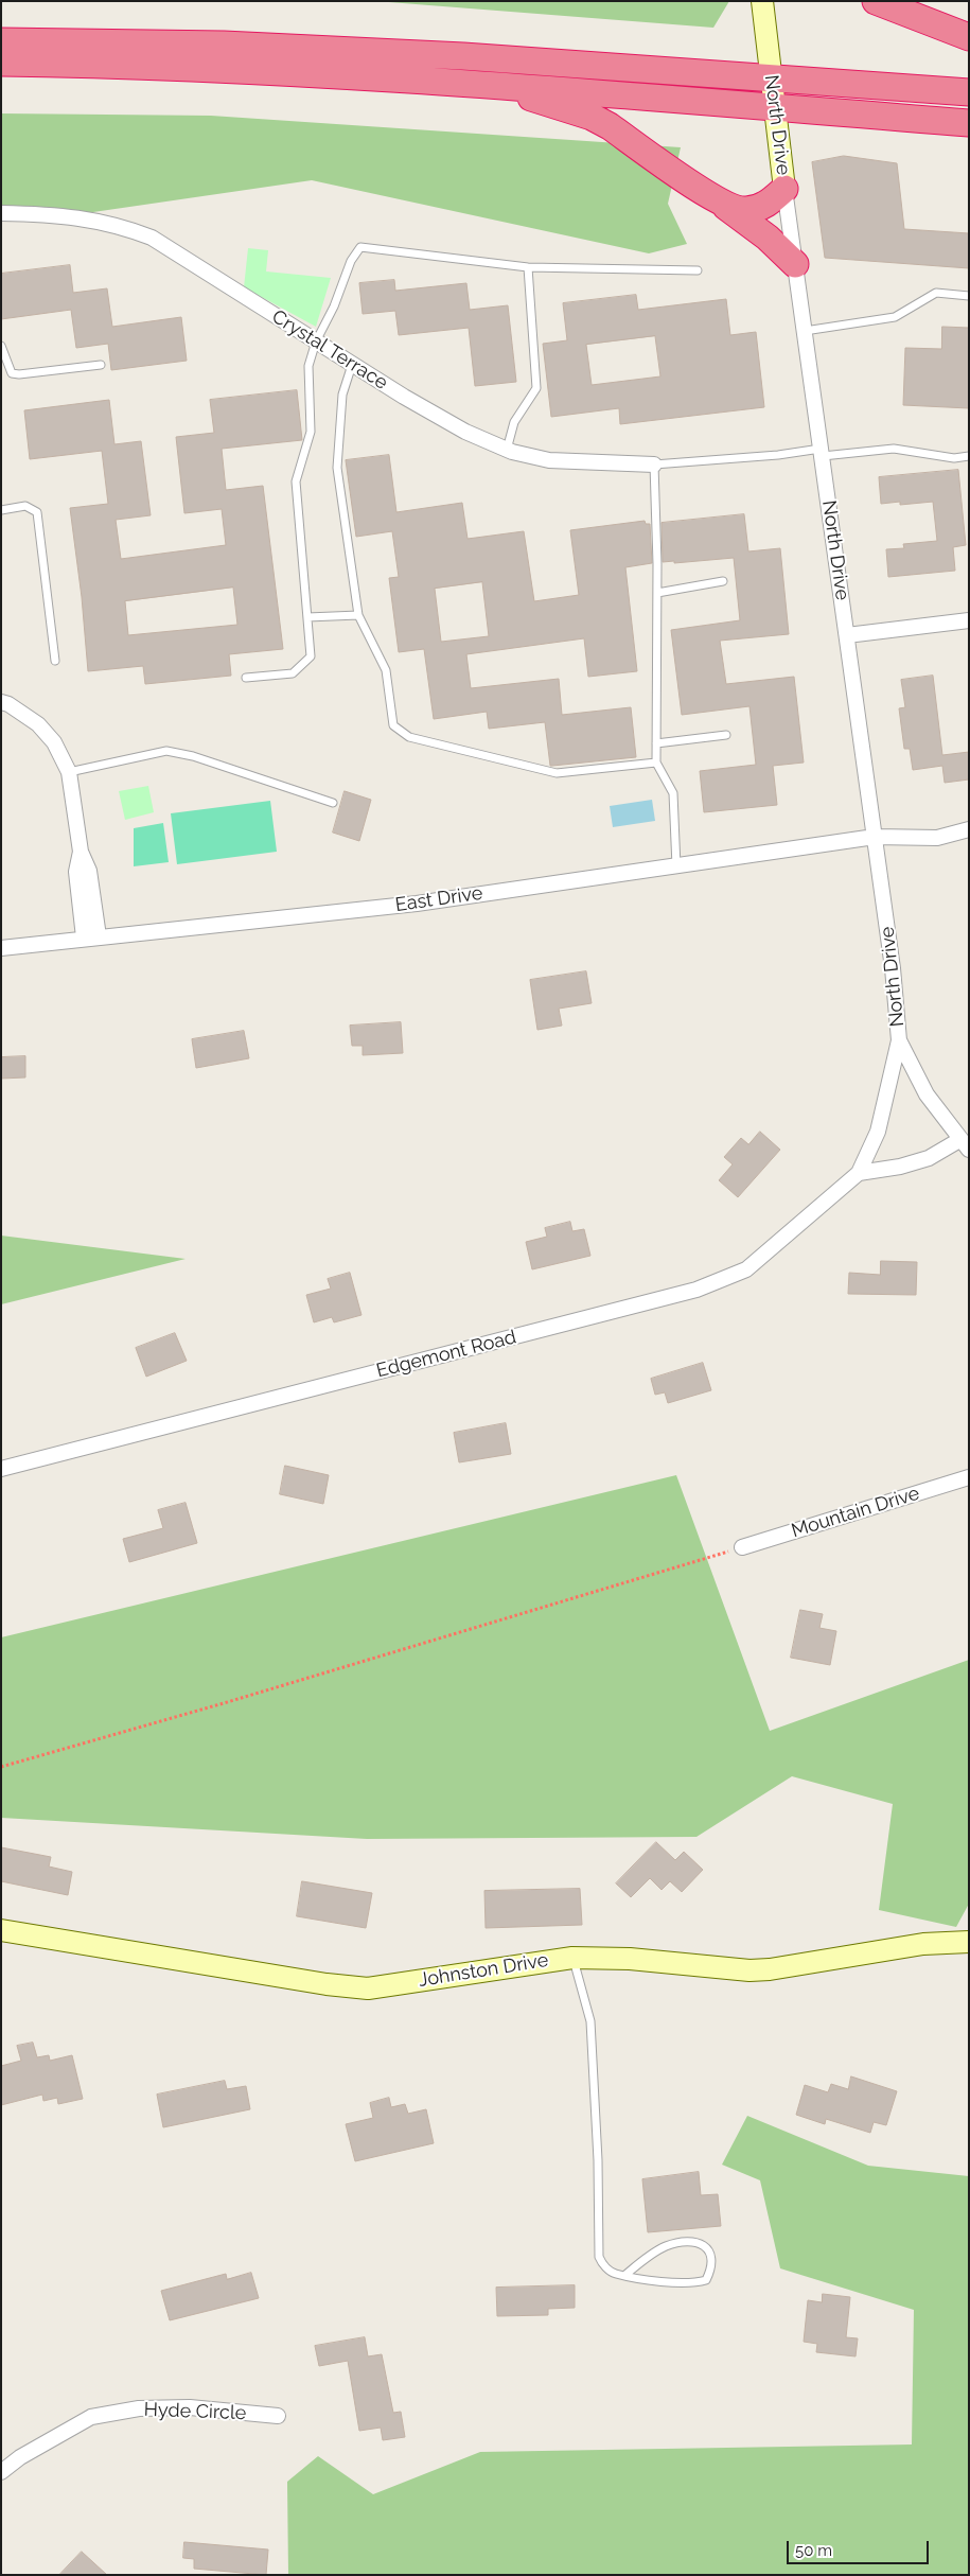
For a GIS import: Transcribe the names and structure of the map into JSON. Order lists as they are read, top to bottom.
{
  "streets": {
    "street": [
      "North Drive",
      "Crystal Terrace",
      "East Drive",
      "Edgemont Road",
      "Mountain Drive",
      "Johnston Drive",
      "Hyde Circle"
    ]
  },
  "crossings": [
    ["North Drive", "East Drive"],
    ["North Drive", "Edgemont Road"]
  ],
  "scale_bar": "50 m"
}
